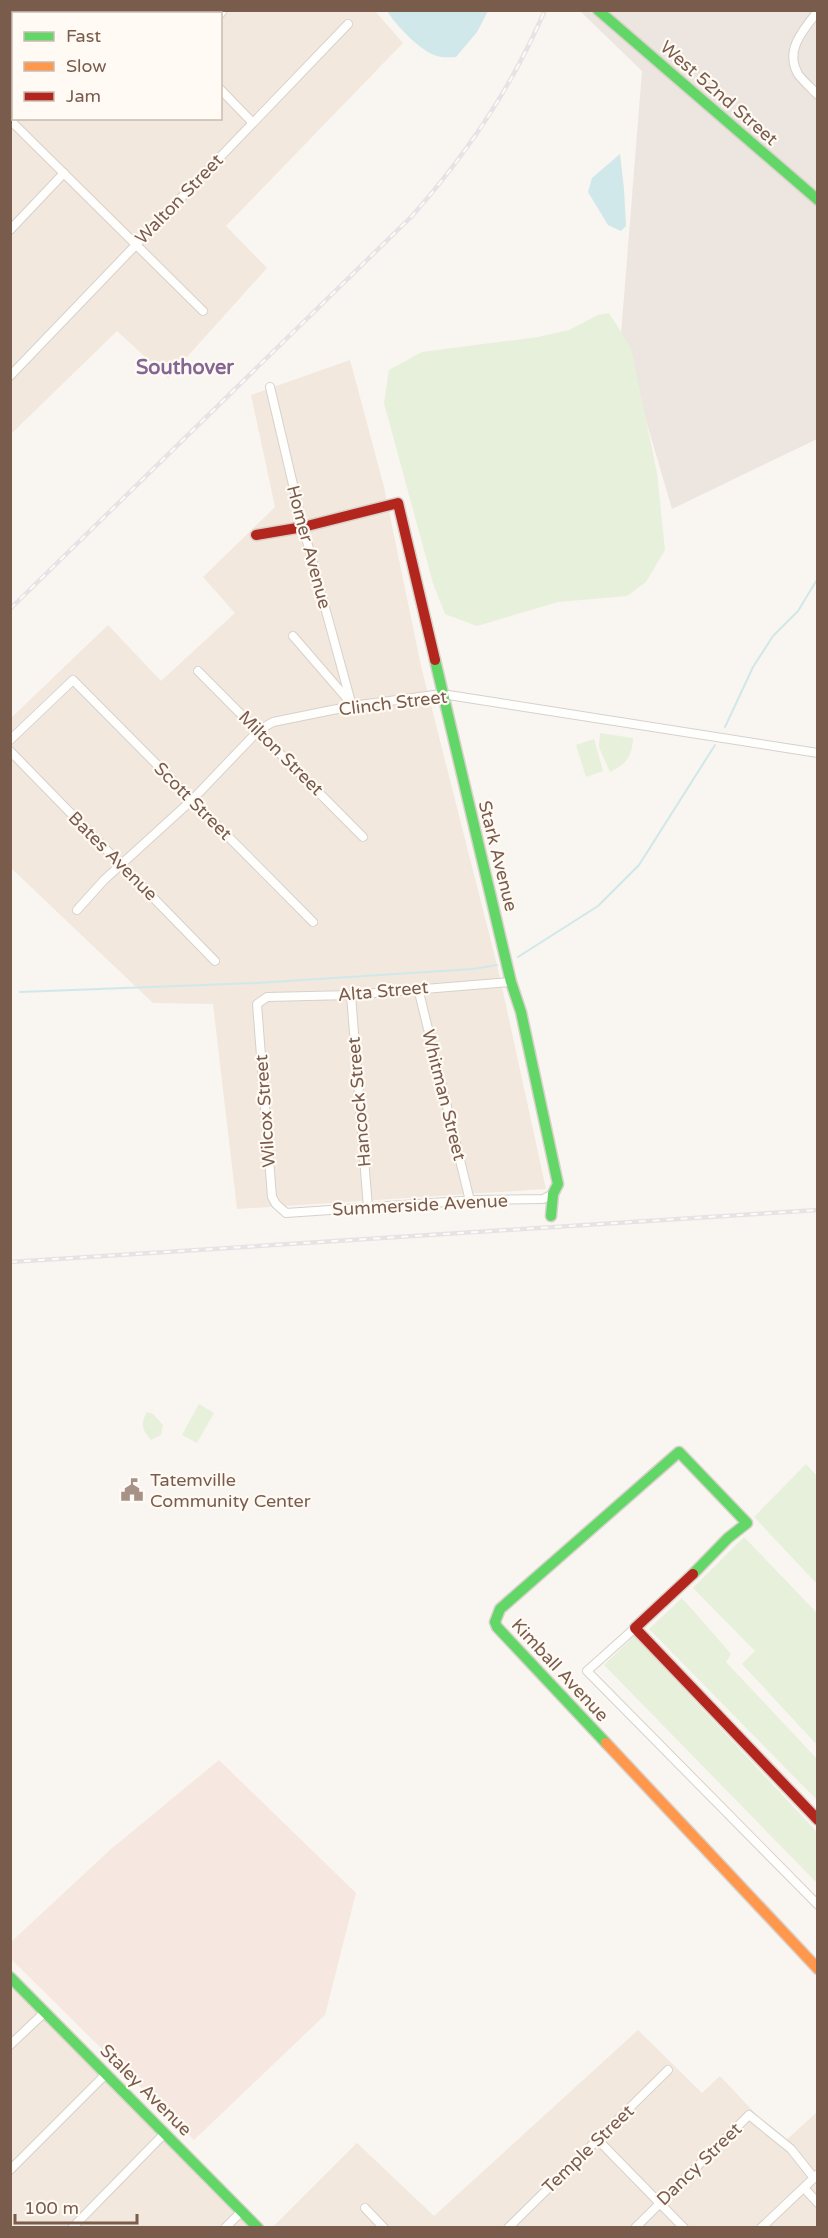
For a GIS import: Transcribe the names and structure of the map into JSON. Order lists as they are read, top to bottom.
{
  "streets": {
    "street": [
      "West 52nd Street",
      "Walton Street",
      "Homer Avenue",
      "Clinch Street",
      "Milton Street",
      "Scott Street",
      "Bates Avenue",
      "Stark Avenue",
      "Alta Street",
      "Whitman Street",
      "Hancock Street",
      "Wilcox Street",
      "Summerside Avenue",
      "Kimball Avenue",
      "Staley Avenue",
      "Temple Street",
      "Dancy Street"
    ]
  },
  "crossings": [
    ["Homer Avenue", "Clinch Street"],
    ["Homer Avenue", "Stark Avenue"],
    ["Clinch Street", "Milton Street"],
    ["Clinch Street", "Scott Street"],
    ["Clinch Street", "Bates Avenue"],
    ["Clinch Street", "Stark Avenue"],
    ["Stark Avenue", "Alta Street"],
    ["Stark Avenue", "Summerside Avenue"],
    ["Alta Street", "Whitman Street"],
    ["Alta Street", "Hancock Street"],
    ["Alta Street", "Wilcox Street"],
    ["Whitman Street", "Summerside Avenue"],
    ["Hancock Street", "Summerside Avenue"],
    ["Wilcox Street", "Summerside Avenue"]
  ],
  "districts": ["Southover"],
  "places": {
    "public building": ["Tatemville Community Center"]
  },
  "legend": ["Fast", "Slow", "Jam"],
  "scale_bar": "100 m"
}
